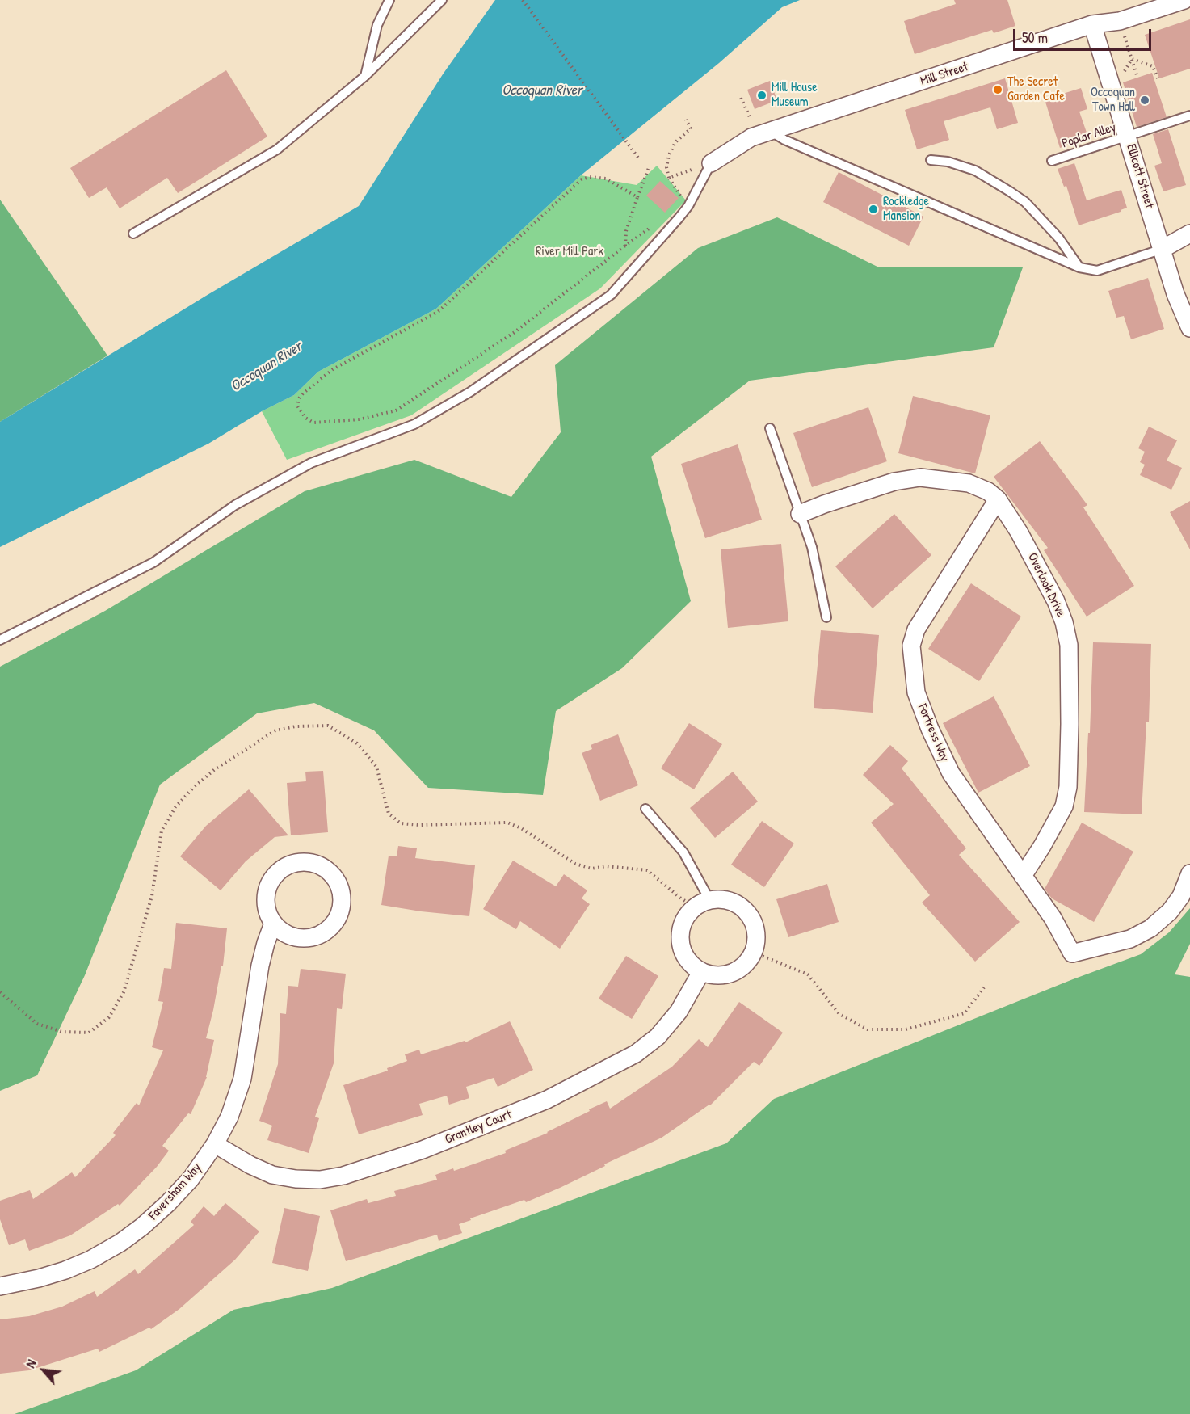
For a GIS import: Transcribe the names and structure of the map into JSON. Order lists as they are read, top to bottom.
{
  "streets": {
    "street": [
      "Mill Street",
      "Ellicott Street",
      "Overlook Drive",
      "Fortress Way",
      "Grantley Court",
      "Faversham Way"
    ],
    "lane": ["Poplar Alley"]
  },
  "crossings": [
    ["Mill Street", "Ellicott Street"],
    ["Poplar Alley", "Ellicott Street"],
    ["Overlook Drive", "Fortress Way"],
    ["Grantley Court", "Faversham Way"]
  ],
  "water": ["Occoquan River"],
  "parks": ["River Mill Park"],
  "places": [
    "The Secret Garden Cafe",
    "Mill House Museum",
    "Occoquan Town Hall",
    "Rockledge Mansion"
  ],
  "scale_bar": "50 m",
  "north": "top left"
}
